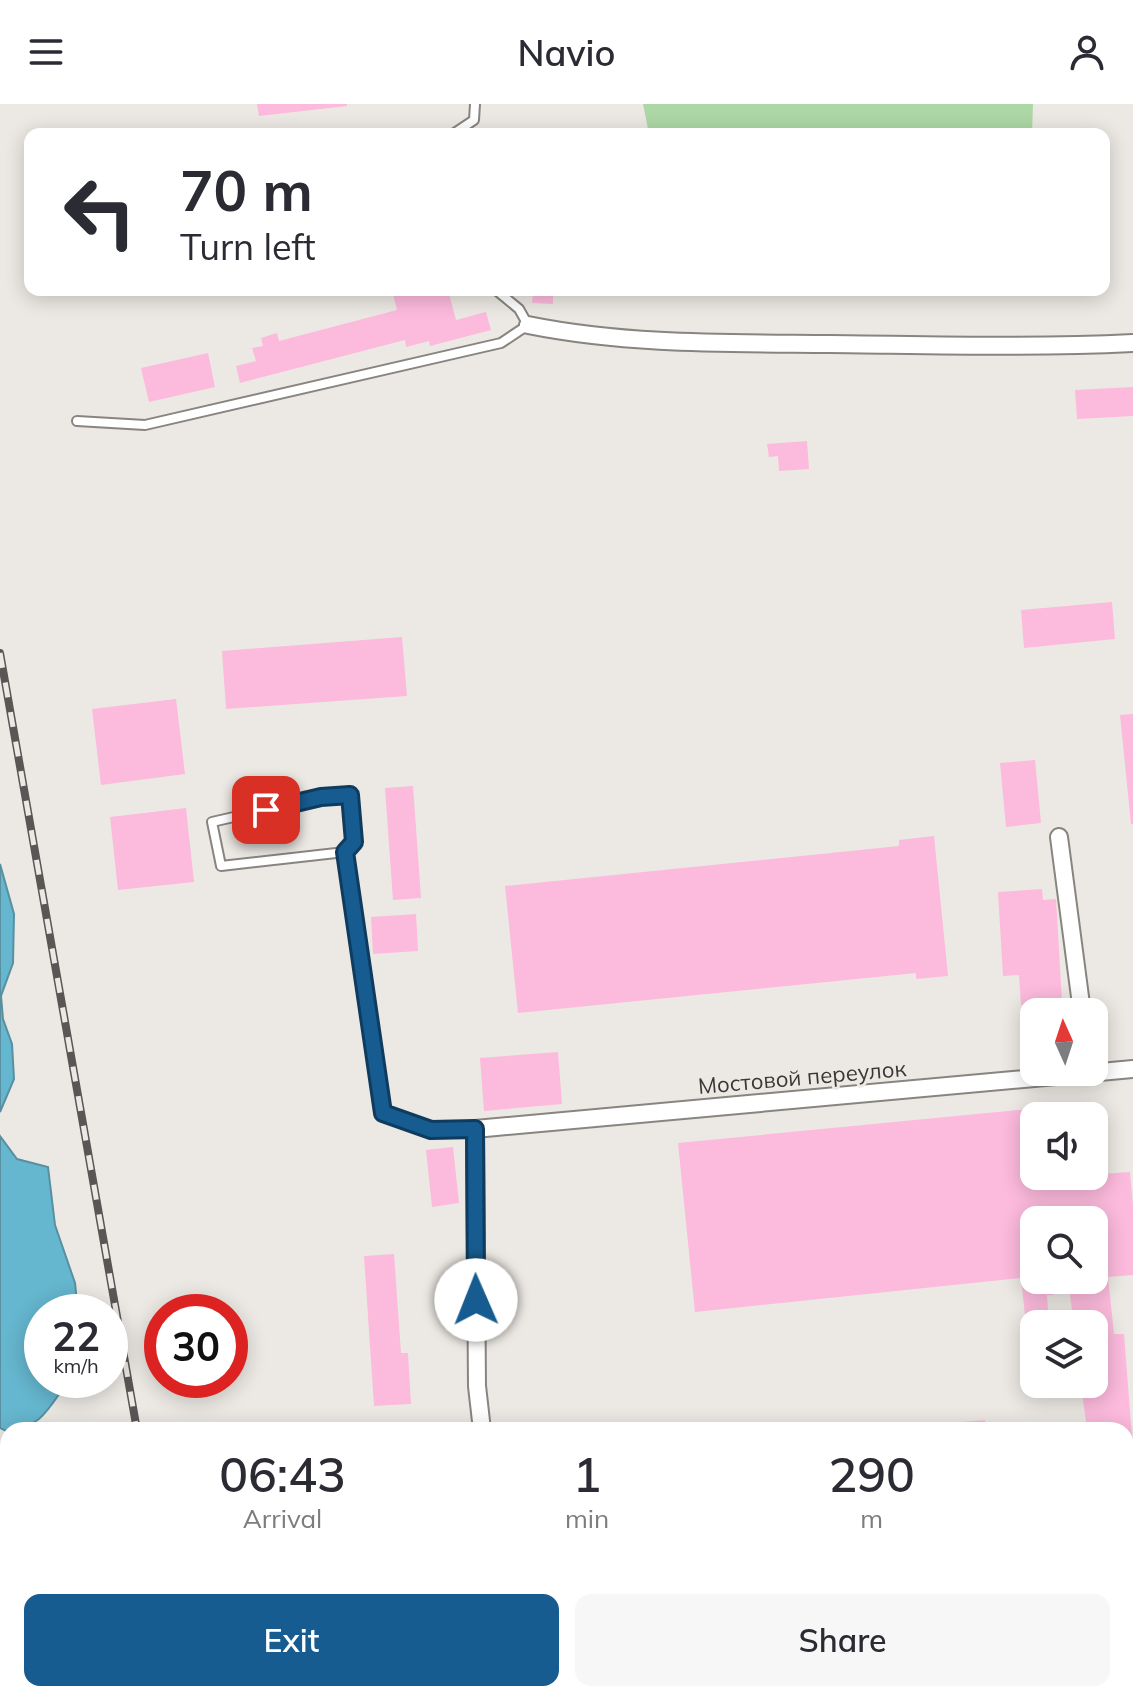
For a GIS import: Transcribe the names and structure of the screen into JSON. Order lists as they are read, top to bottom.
{
  "streets": {
    "street": ["Мостовой переулок"]
  },
  "north": "top",
  "page": {
    "header": "Navio",
    "turn": ["70 m", "Turn left"],
    "speed": "22 km/h",
    "limit": "30",
    "eta": [
      "06:43",
      "Arrival",
      "1",
      "min",
      "290",
      "m"
    ],
    "buttons": ["Exit", "Share"]
  }
}
